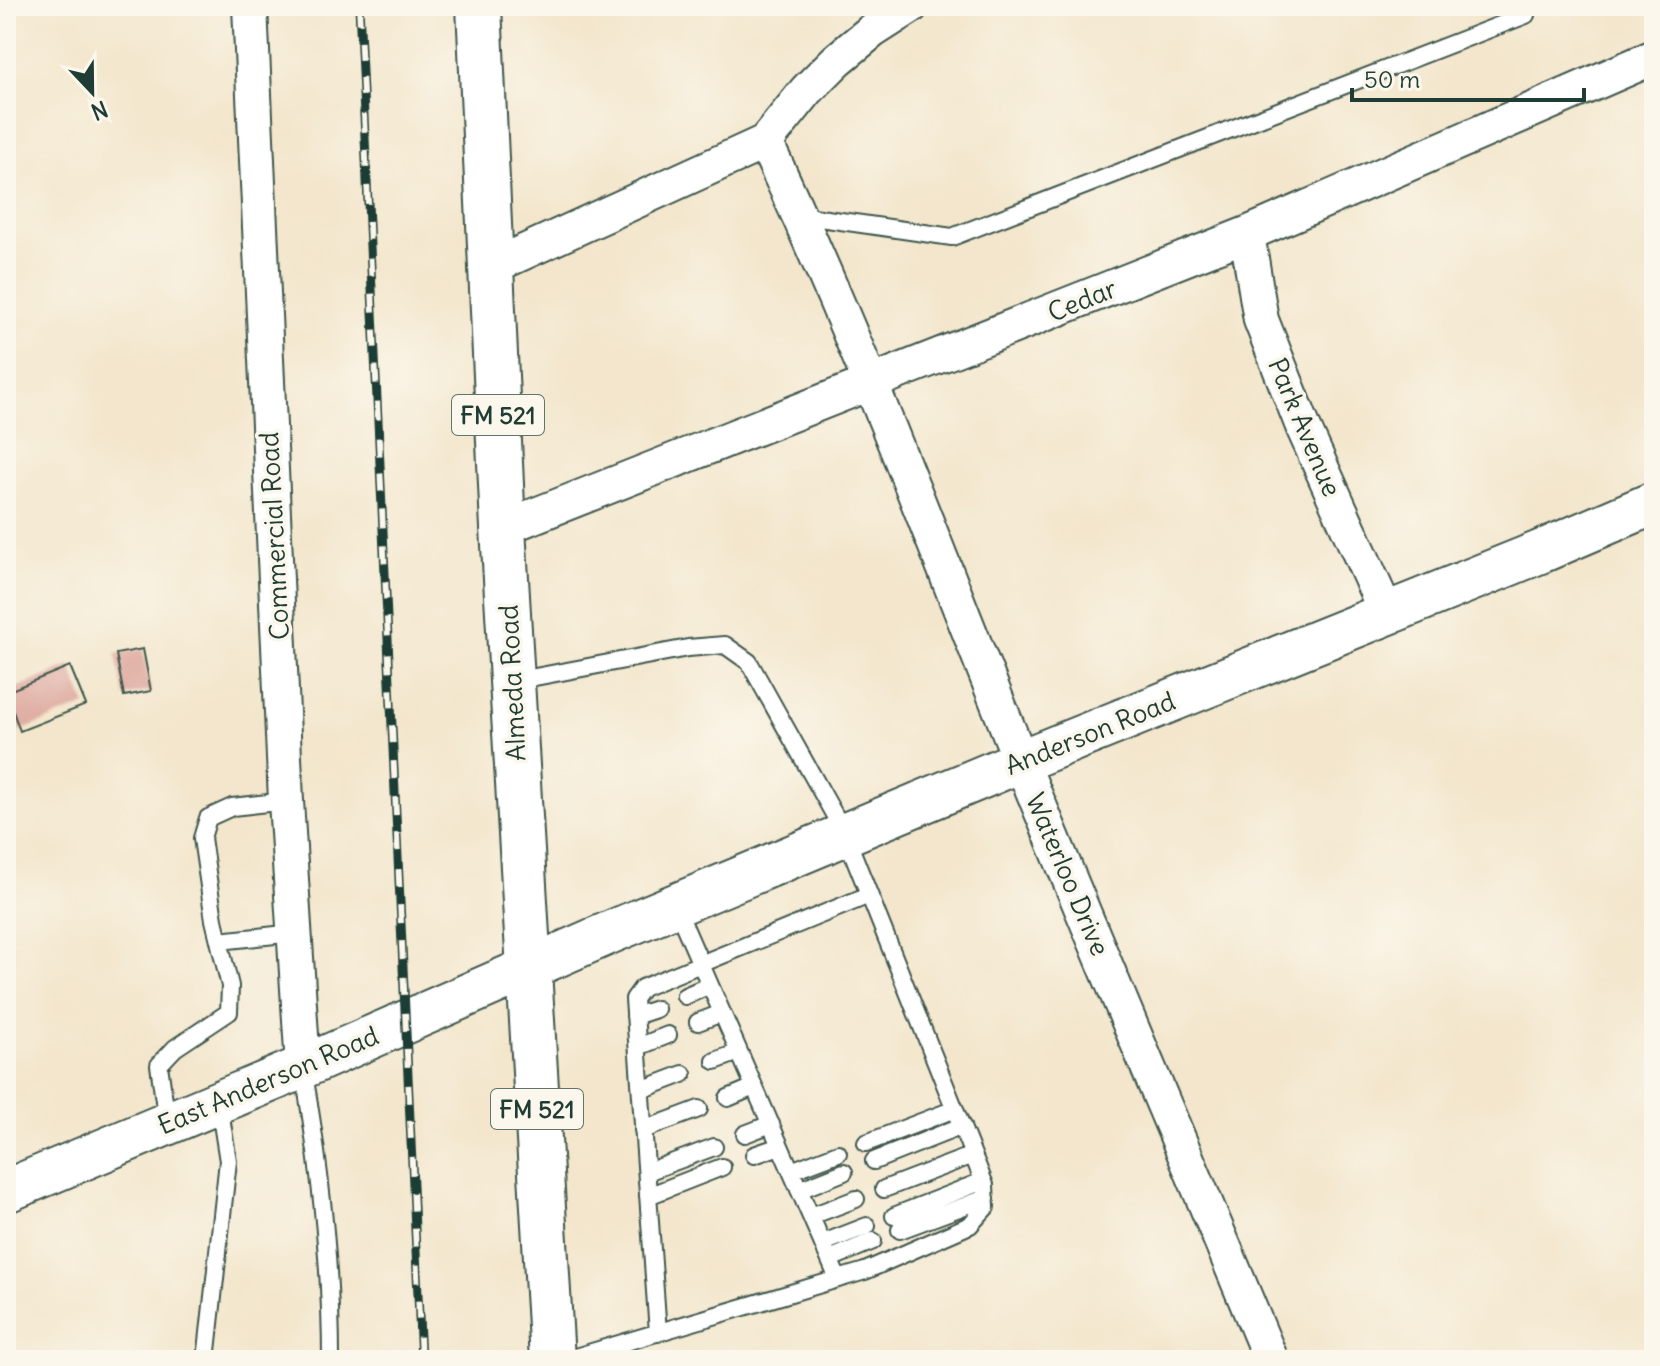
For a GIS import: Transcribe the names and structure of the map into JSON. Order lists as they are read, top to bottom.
{
  "streets": {
    "main road": ["FM 521", "Almeda Road"],
    "street": [
      "Cedar",
      "Park Avenue",
      "Commercial Road",
      "Anderson Road",
      "Waterloo Drive",
      "East Anderson Road"
    ]
  },
  "crossings": [
    ["Cedar", "Park Avenue"],
    ["Cedar", "Almeda Road"],
    ["Cedar", "Waterloo Drive"],
    ["Park Avenue", "Anderson Road"],
    ["Commercial Road", "East Anderson Road"],
    ["Almeda Road", "Anderson Road"],
    ["Almeda Road", "East Anderson Road"],
    ["Anderson Road", "Waterloo Drive"],
    ["Anderson Road", "East Anderson Road"]
  ],
  "scale_bar": "50 m",
  "north": "bottom"
}
